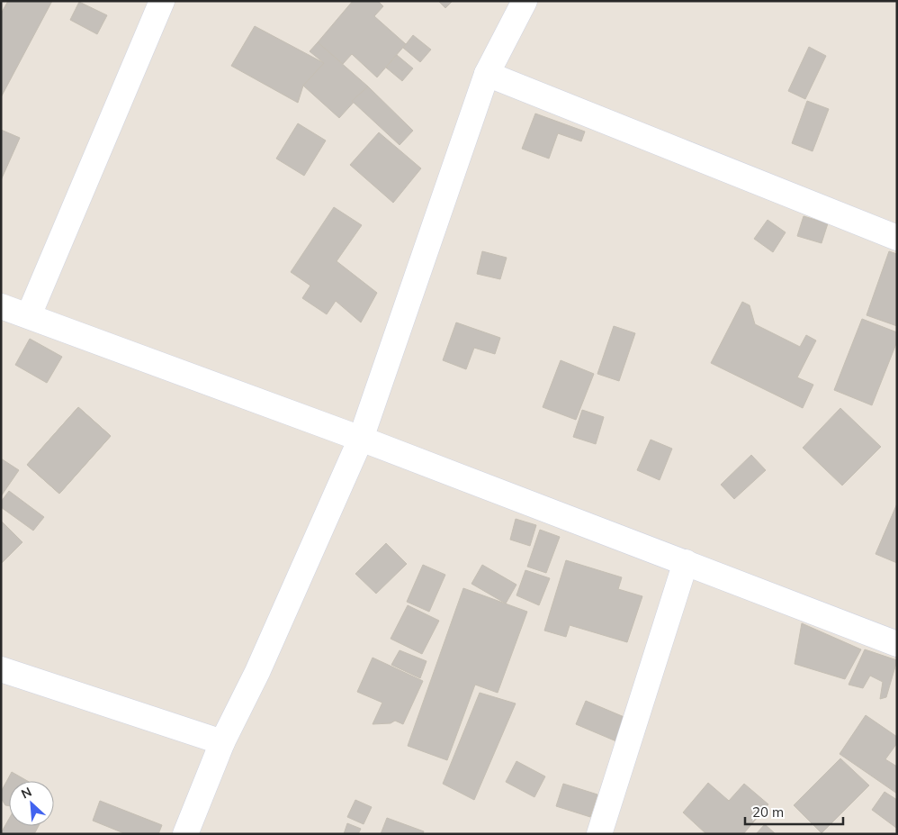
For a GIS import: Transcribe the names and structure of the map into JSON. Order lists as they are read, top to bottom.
{
  "scale_bar": "20 m",
  "north": "top left"
}
